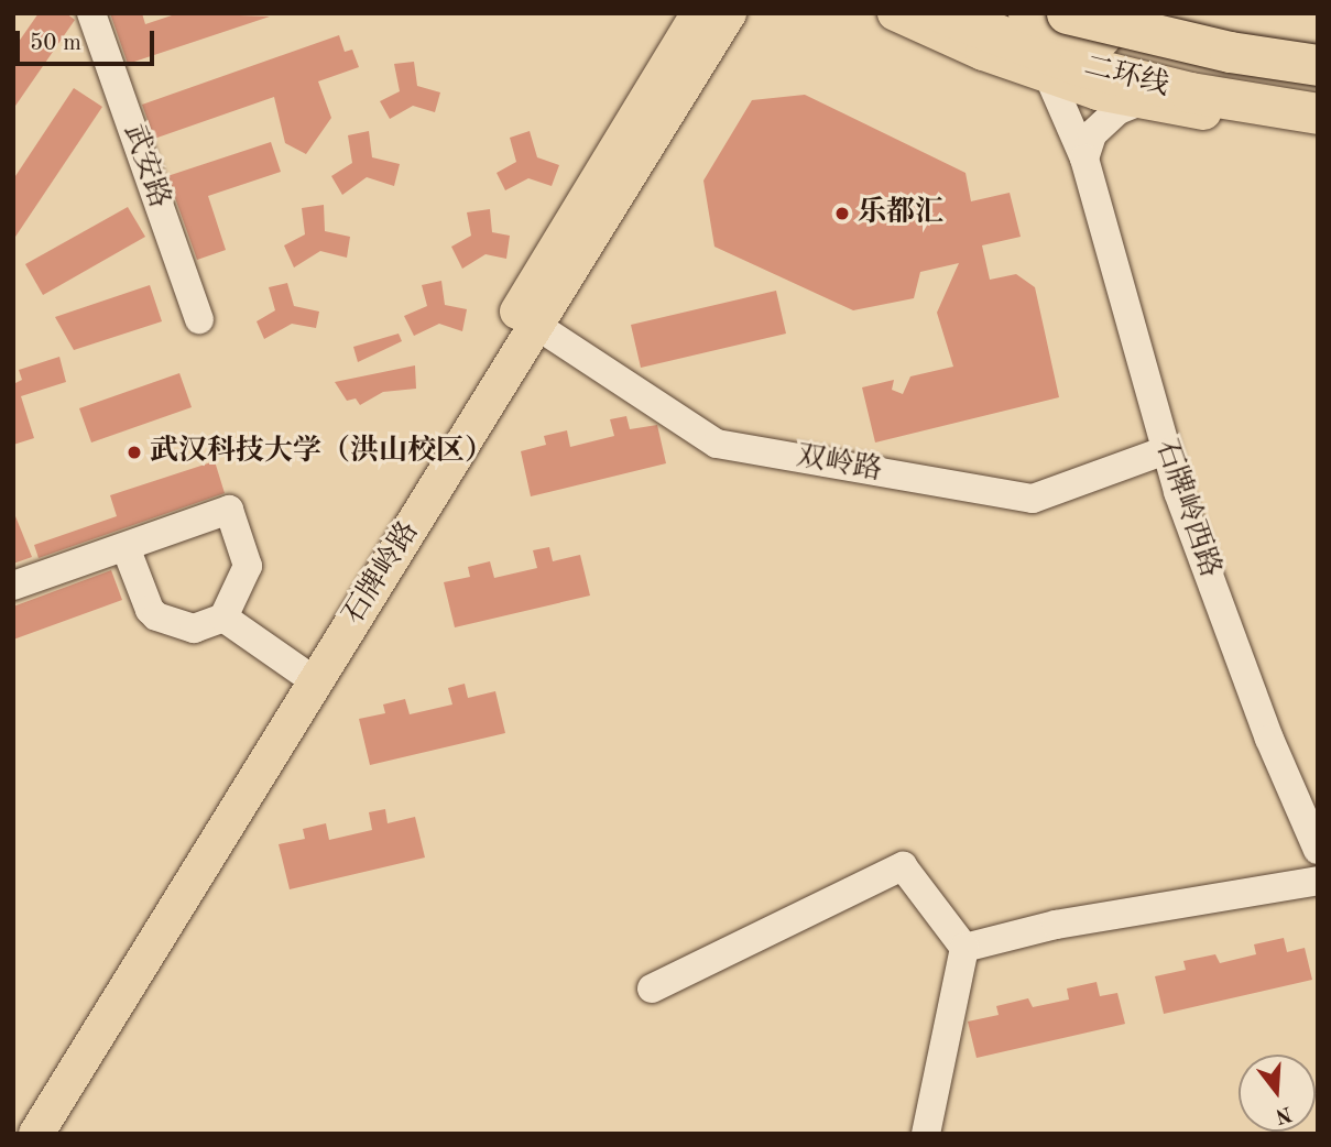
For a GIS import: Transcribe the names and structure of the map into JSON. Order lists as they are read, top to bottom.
{
  "streets": {
    "highway": ["二环线"],
    "main road": ["石牌岭路"],
    "street": ["武安路", "双岭路", "石牌岭西路"]
  },
  "crossings": [
    ["双岭路", "石牌岭西路"],
    ["双岭路", "石牌岭路"]
  ],
  "places": ["乐都汇", "武汉科技大学（洪山校区）"],
  "scale_bar": "50 m",
  "north": "bottom"
}
